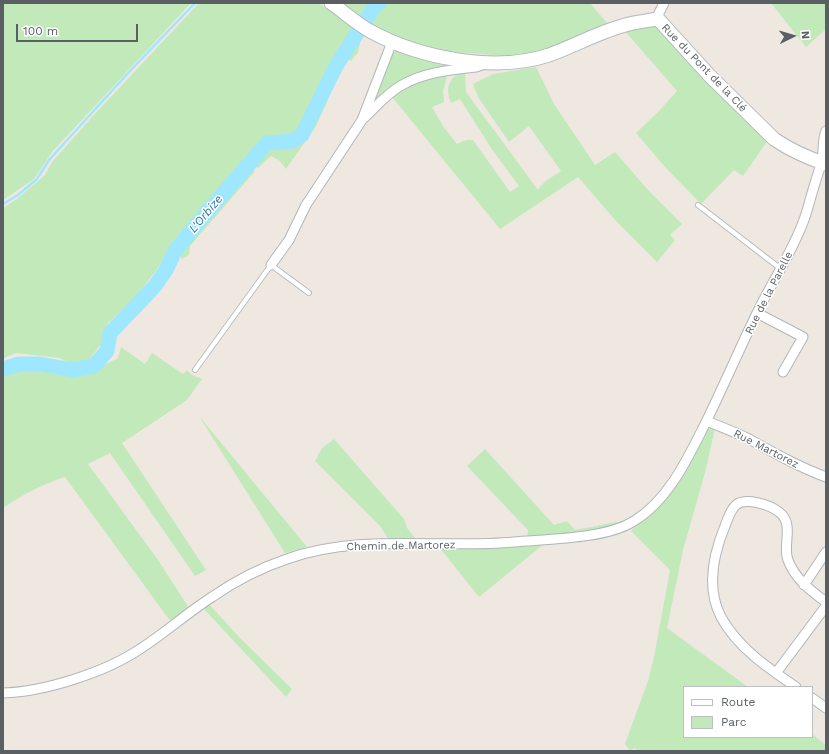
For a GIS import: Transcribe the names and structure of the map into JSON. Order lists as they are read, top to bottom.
{
  "streets": {
    "street": [
      "Rue du Pont de la Clé",
      "Rue de la Parelle",
      "Rue Martorez",
      "Chemin de Martorez"
    ]
  },
  "crossings": [
    ["Rue du Pont de la Clé", "Rue de la Parelle"],
    ["Rue de la Parelle", "Rue Martorez"],
    ["Rue de la Parelle", "Chemin de Martorez"],
    ["Rue Martorez", "Chemin de Martorez"]
  ],
  "water": ["L'Orbize"],
  "legend": ["Route", "Parc"],
  "scale_bar": "100 m",
  "north": "right"
}
